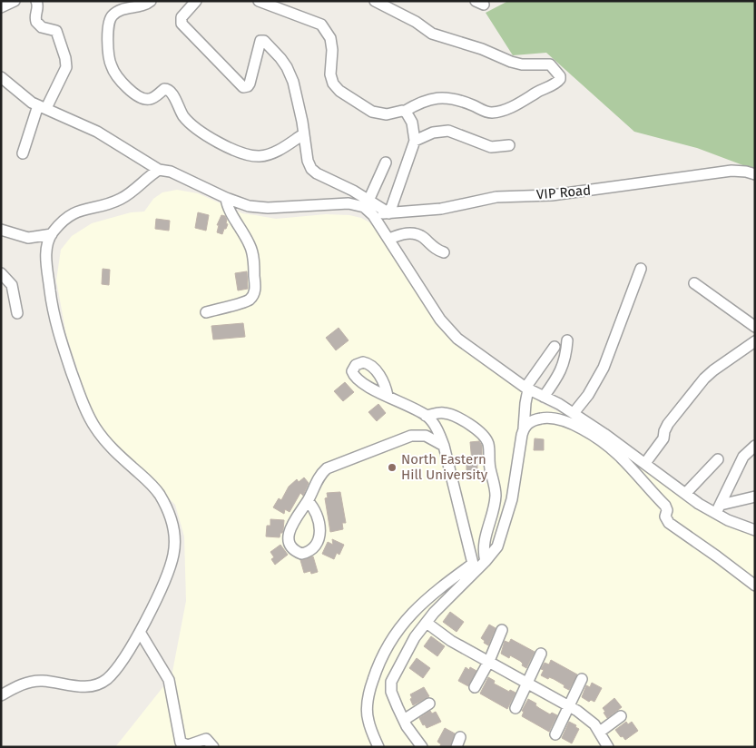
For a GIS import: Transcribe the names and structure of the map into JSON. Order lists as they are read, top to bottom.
{
  "streets": {
    "street": ["VIP Road"]
  },
  "places": ["North Eastern Hill University"]
}
